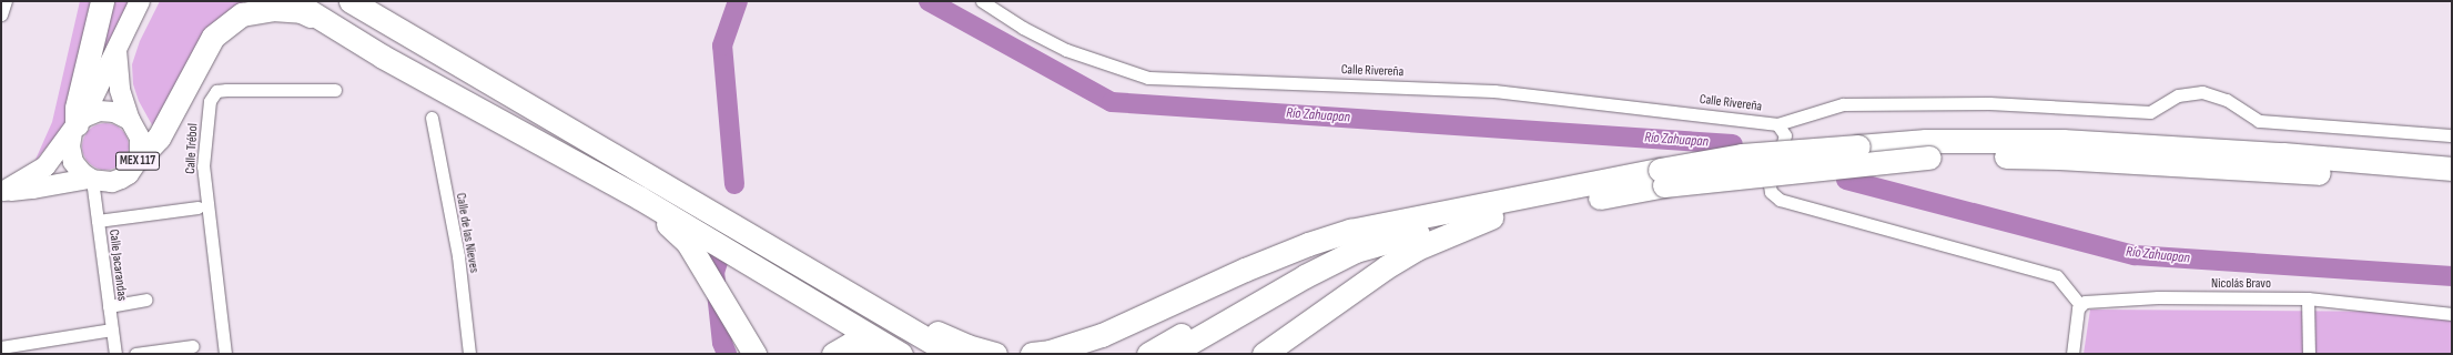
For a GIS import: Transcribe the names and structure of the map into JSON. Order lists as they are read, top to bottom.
{
  "streets": {
    "main road": ["MEX 117"],
    "street": [
      "Calle Rivereña",
      "Calle Trébol",
      "Calle de las Nieves",
      "Calle Jacarandas",
      "Nicolás Bravo"
    ]
  },
  "crossings": [
    ["MEX 117", "Calle Jacarandas"]
  ],
  "water": ["Río Zahuapan"]
}
